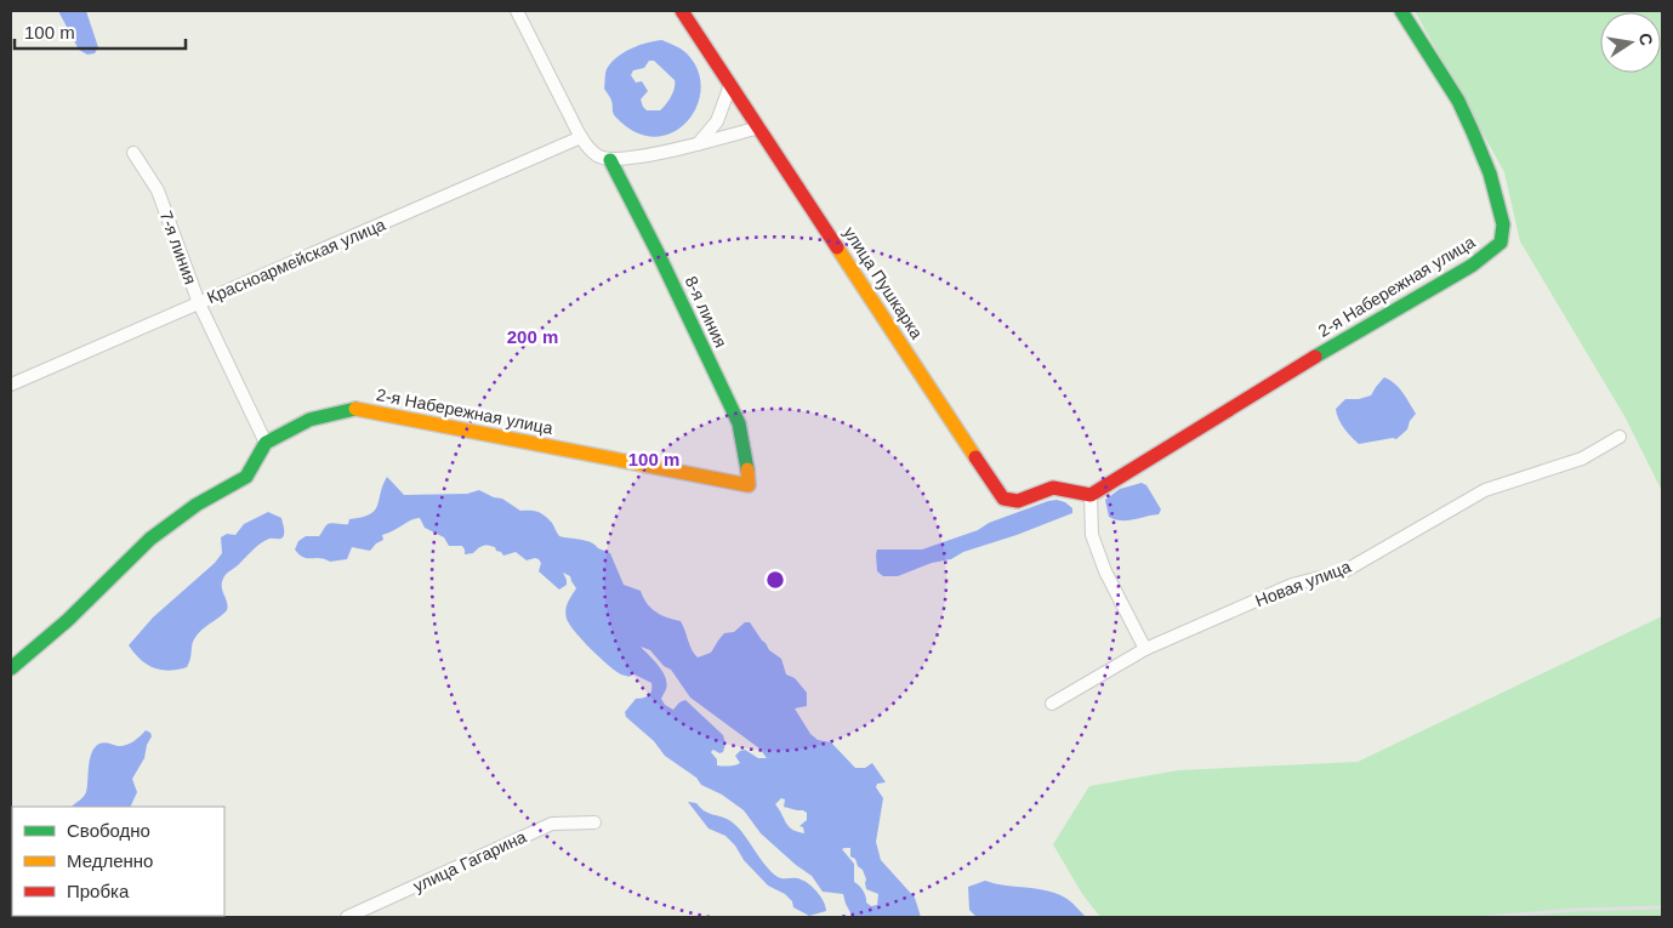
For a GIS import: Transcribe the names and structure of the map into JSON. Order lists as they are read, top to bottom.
{
  "streets": {
    "street": [
      "7-я линия",
      "Красноармейская улица",
      "улица Пушкарка",
      "2-я Набережная улица",
      "8-я линия",
      "Новая улица",
      "улица Гагарина"
    ]
  },
  "crossings": [
    ["7-я линия", "Красноармейская улица"],
    ["7-я линия", "2-я Набережная улица"],
    ["улица Пушкарка", "2-я Набережная улица"],
    ["2-я Набережная улица", "8-я линия"]
  ],
  "legend": ["Свободно", "Медленно", "Пробка"],
  "scale_bar": "100 m",
  "north": "right",
  "rings": ["200 m", "100 m"]
}
